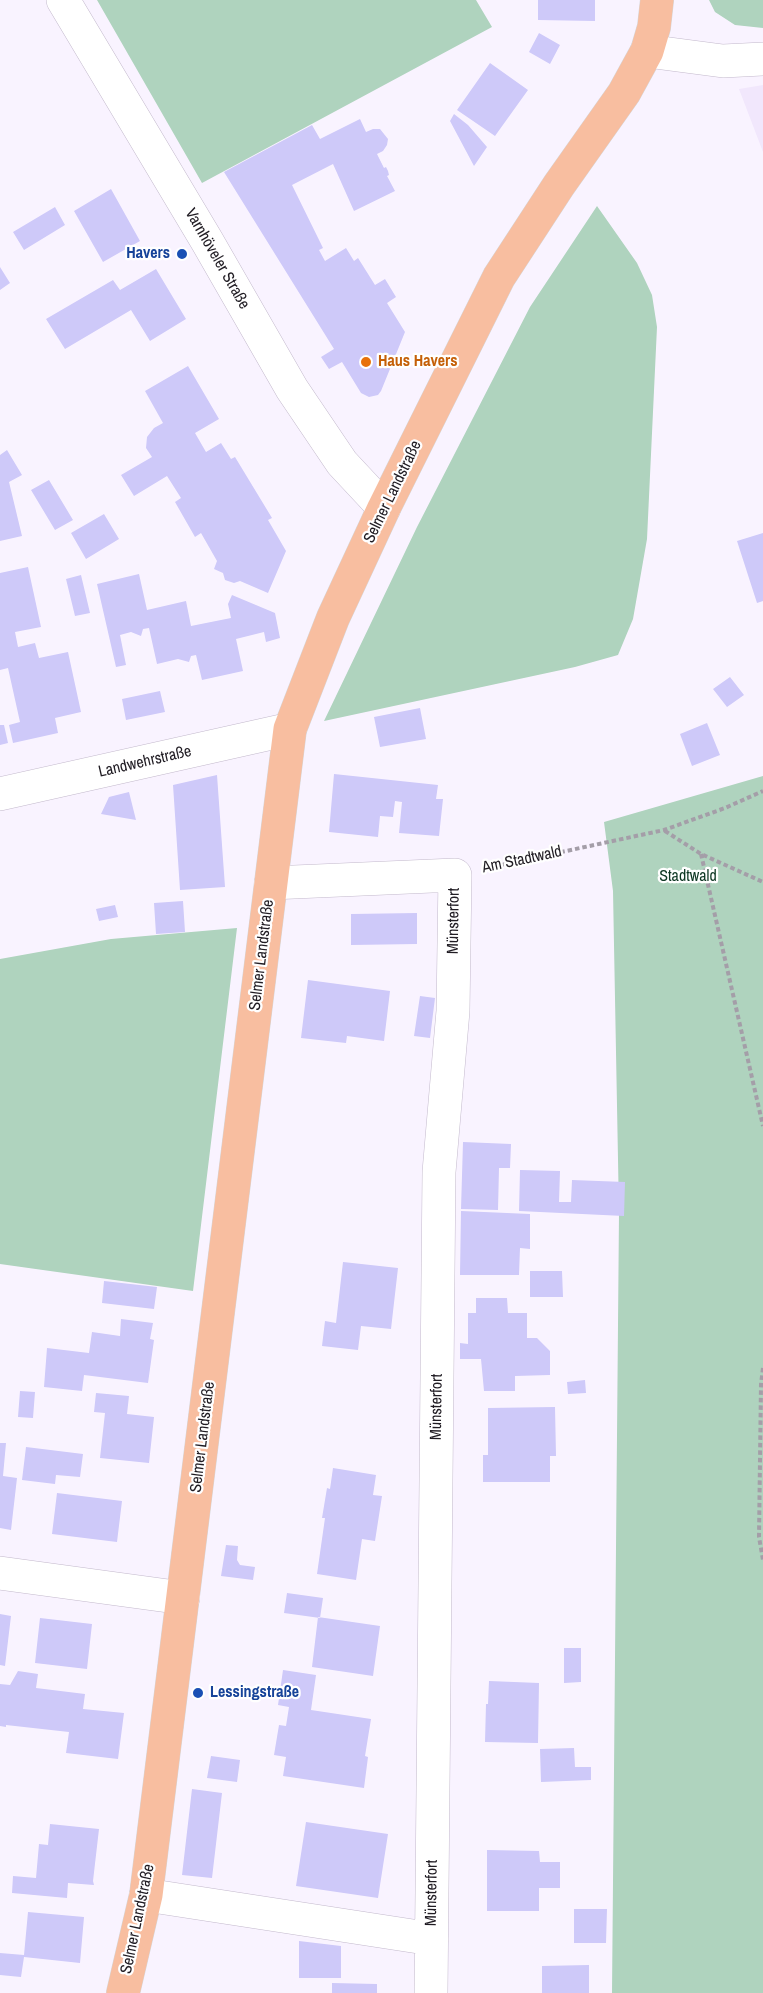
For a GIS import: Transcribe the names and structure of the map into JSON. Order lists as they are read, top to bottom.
{
  "streets": {
    "main road": ["Selmer Landstraße"],
    "street": ["Varnhöveler Straße", "Landwehrstraße", "Münsterfort"],
    "path": ["Am Stadtwald"]
  },
  "crossings": [
    ["Varnhöveler Straße", "Selmer Landstraße"],
    ["Selmer Landstraße", "Landwehrstraße"],
    ["Selmer Landstraße", "Münsterfort"],
    ["Am Stadtwald", "Münsterfort"]
  ],
  "parks": ["Stadtwald"],
  "places": ["Havers", "Haus Havers", "Lessingstraße"]
}
